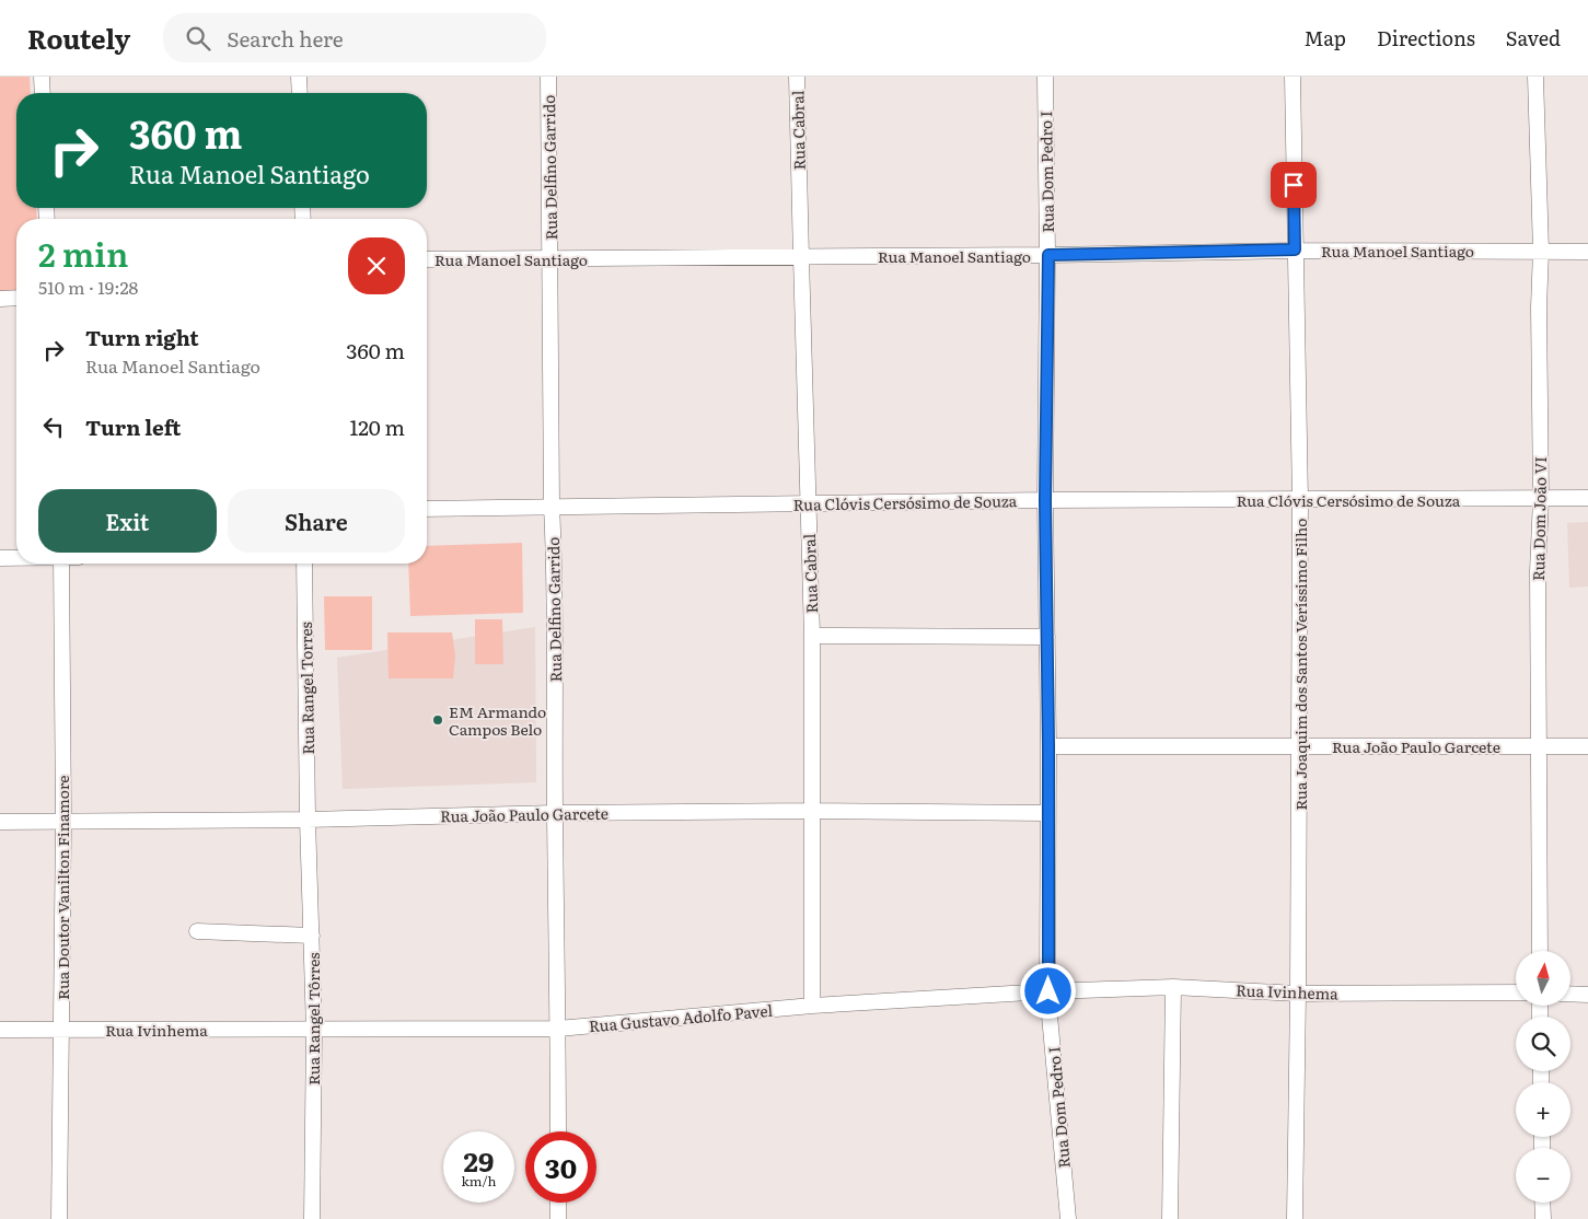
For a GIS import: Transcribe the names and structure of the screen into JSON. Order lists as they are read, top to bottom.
{
  "streets": {
    "street": [
      "Rua Cabral",
      "Rua Delfino Garrido",
      "Rua Dom Pedro I",
      "Rua Manoel Santiago",
      "Rua Clóvis Cersósimo de Souza",
      "Rua Dom João VI",
      "Rua Joaquim dos Santos Veríssimo Filho",
      "Rua Rangel Torres",
      "Rua João Paulo Garcete",
      "Rua Doutor Vanilton Finamore",
      "Rua Ivinhema",
      "Rua Gustavo Adolfo Pavel",
      "Rua Rangel Tôrres"
    ]
  },
  "crossings": [
    ["Rua Cabral", "Rua Manoel Santiago"],
    ["Rua Cabral", "Rua Clóvis Cersósimo de Souza"],
    ["Rua Cabral", "Rua João Paulo Garcete"],
    ["Rua Cabral", "Rua Gustavo Adolfo Pavel"],
    ["Rua Delfino Garrido", "Rua Manoel Santiago"],
    ["Rua Delfino Garrido", "Rua Clóvis Cersósimo de Souza"],
    ["Rua Delfino Garrido", "Rua João Paulo Garcete"],
    ["Rua Delfino Garrido", "Rua Gustavo Adolfo Pavel"],
    ["Rua Dom Pedro I", "Rua Manoel Santiago"],
    ["Rua Dom Pedro I", "Rua Clóvis Cersósimo de Souza"],
    ["Rua Dom Pedro I", "Rua João Paulo Garcete"],
    ["Rua Dom Pedro I", "Rua Ivinhema"],
    ["Rua Dom Pedro I", "Rua Gustavo Adolfo Pavel"],
    ["Rua Manoel Santiago", "Rua Dom João VI"],
    ["Rua Manoel Santiago", "Rua Joaquim dos Santos Veríssimo Filho"],
    ["Rua Clóvis Cersósimo de Souza", "Rua Dom João VI"],
    ["Rua Clóvis Cersósimo de Souza", "Rua Joaquim dos Santos Veríssimo Filho"],
    ["Rua Dom João VI", "Rua João Paulo Garcete"],
    ["Rua Joaquim dos Santos Veríssimo Filho", "Rua João Paulo Garcete"],
    ["Rua Joaquim dos Santos Veríssimo Filho", "Rua Ivinhema"],
    ["Rua Rangel Torres", "Rua João Paulo Garcete"],
    ["Rua Rangel Torres", "Rua Rangel Tôrres"],
    ["Rua João Paulo Garcete", "Rua Doutor Vanilton Finamore"],
    ["Rua João Paulo Garcete", "Rua Rangel Tôrres"],
    ["Rua Doutor Vanilton Finamore", "Rua Ivinhema"],
    ["Rua Ivinhema", "Rua Gustavo Adolfo Pavel"],
    ["Rua Ivinhema", "Rua Rangel Tôrres"],
    ["Rua Gustavo Adolfo Pavel", "Rua Rangel Tôrres"]
  ],
  "places": ["EM Armando Campos Belo"],
  "north": "top",
  "page": {
    "header": "Routely",
    "search": "Search here",
    "nav": ["Map", "Directions", "Saved"],
    "turn": ["360 m", "Rua Manoel Santiago"],
    "heading": ["2 min", "510 m · 19:28"],
    "list": [
      {
        "name": "Turn right",
        "note": "Rua Manoel Santiago",
        "value": "360 m"
      },
      {
        "name": "Turn left",
        "value": "120 m"
      }
    ],
    "buttons": ["Exit", "Share"],
    "map_buttons": ["+", "−"],
    "speed": "29 km/h",
    "limit": "30"
  }
}
